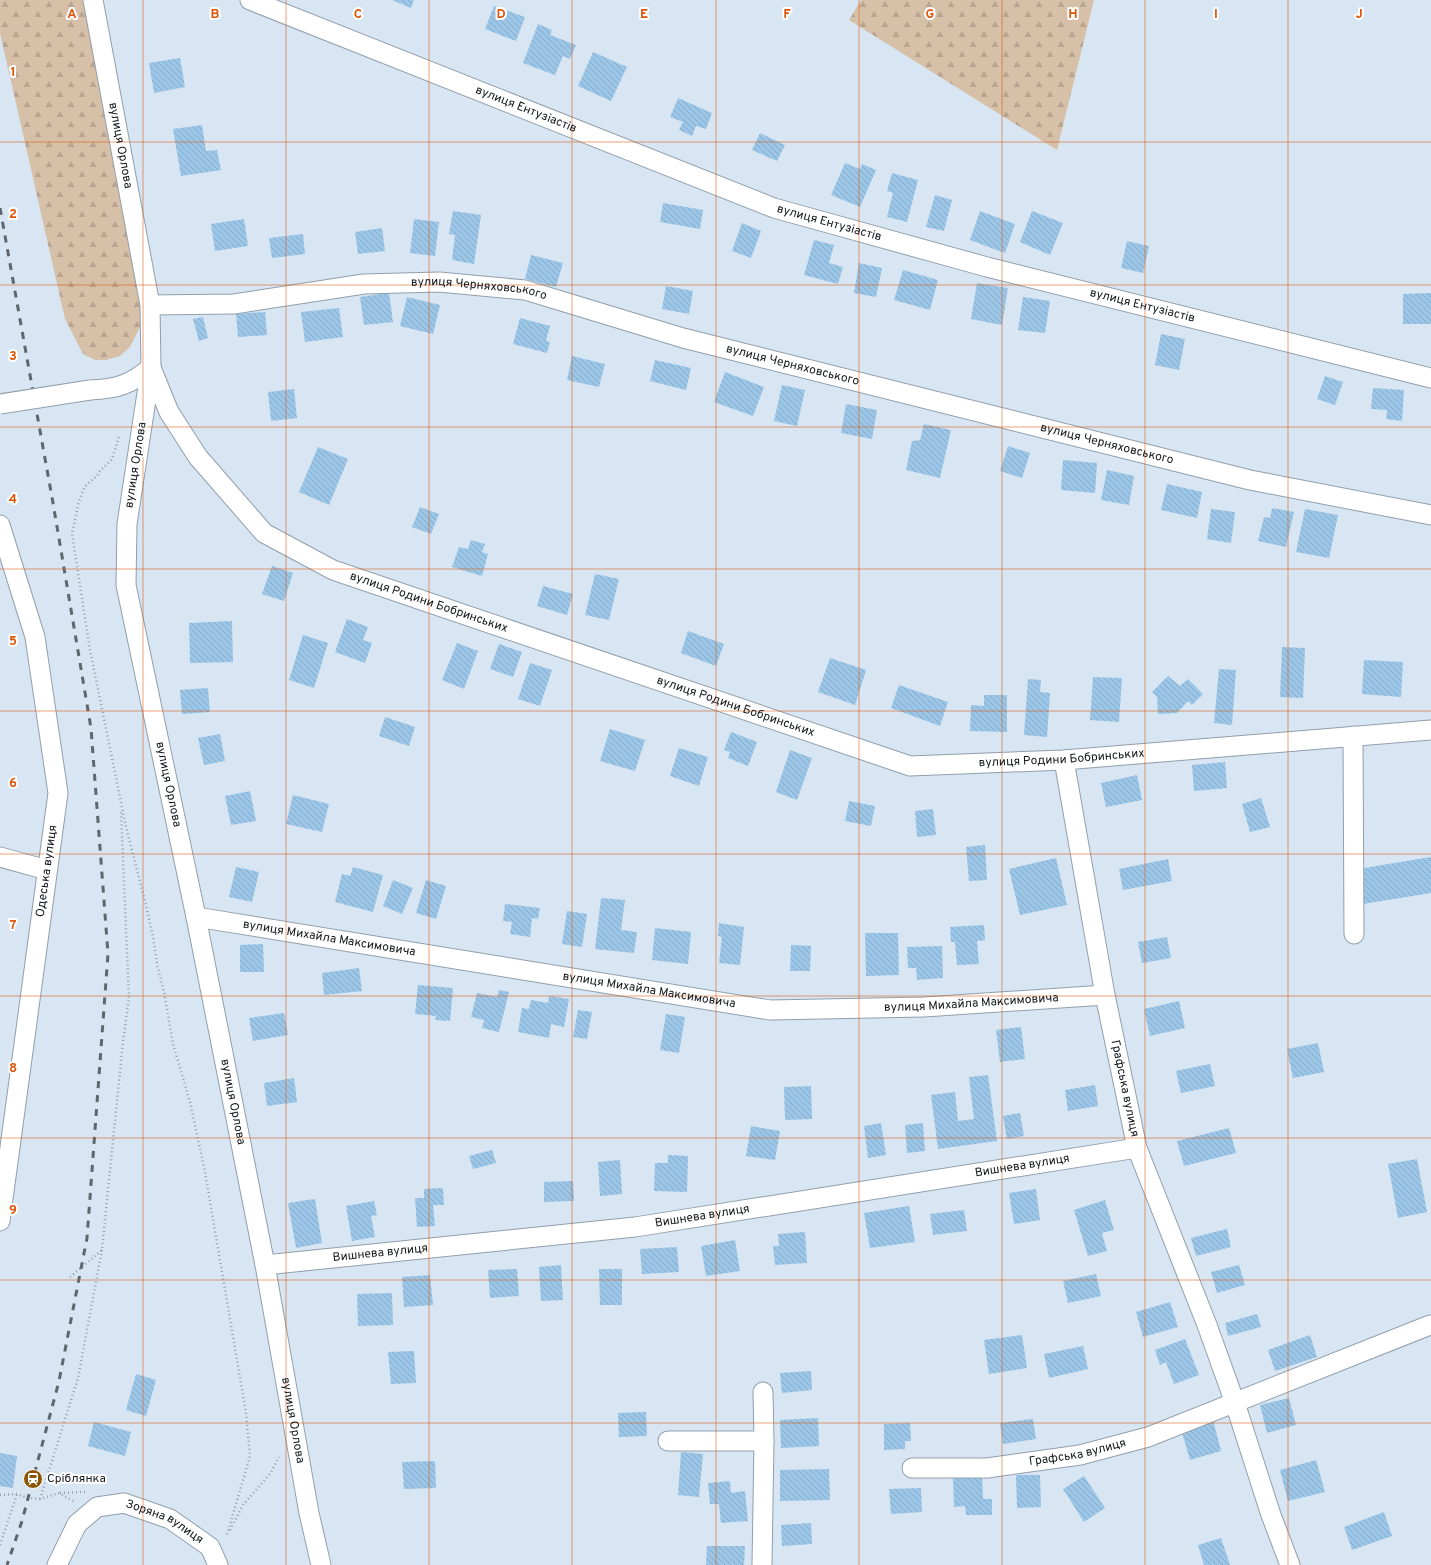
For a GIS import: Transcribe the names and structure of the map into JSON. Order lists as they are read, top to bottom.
{
  "streets": {
    "street": [
      "вулиця Ентузіастів",
      "вулиця Орлова",
      "вулиця Черняховського",
      "вулиця Родини Бобринських",
      "Одеська вулиця",
      "вулиця Михайла Максимовича",
      "Графська вулиця",
      "Вишнева вулиця",
      "Зоряна вулиця"
    ]
  },
  "crossings": [
    ["вулиця Орлова", "вулиця Черняховського"],
    ["вулиця Орлова", "вулиця Родини Бобринських"],
    ["вулиця Орлова", "вулиця Михайла Максимовича"],
    ["вулиця Орлова", "Вишнева вулиця"],
    ["вулиця Родини Бобринських", "Графська вулиця"],
    ["вулиця Михайла Максимовича", "Графська вулиця"],
    ["Графська вулиця", "Вишнева вулиця"]
  ],
  "places": {
    "station": ["Сріблянка"]
  },
  "grid": {
    "columns": [
      "A",
      "B",
      "C",
      "D",
      "E",
      "F",
      "G",
      "H",
      "I",
      "J"
    ],
    "rows": [
      "1",
      "2",
      "3",
      "4",
      "5",
      "6",
      "7",
      "8",
      "9"
    ]
  }
}
